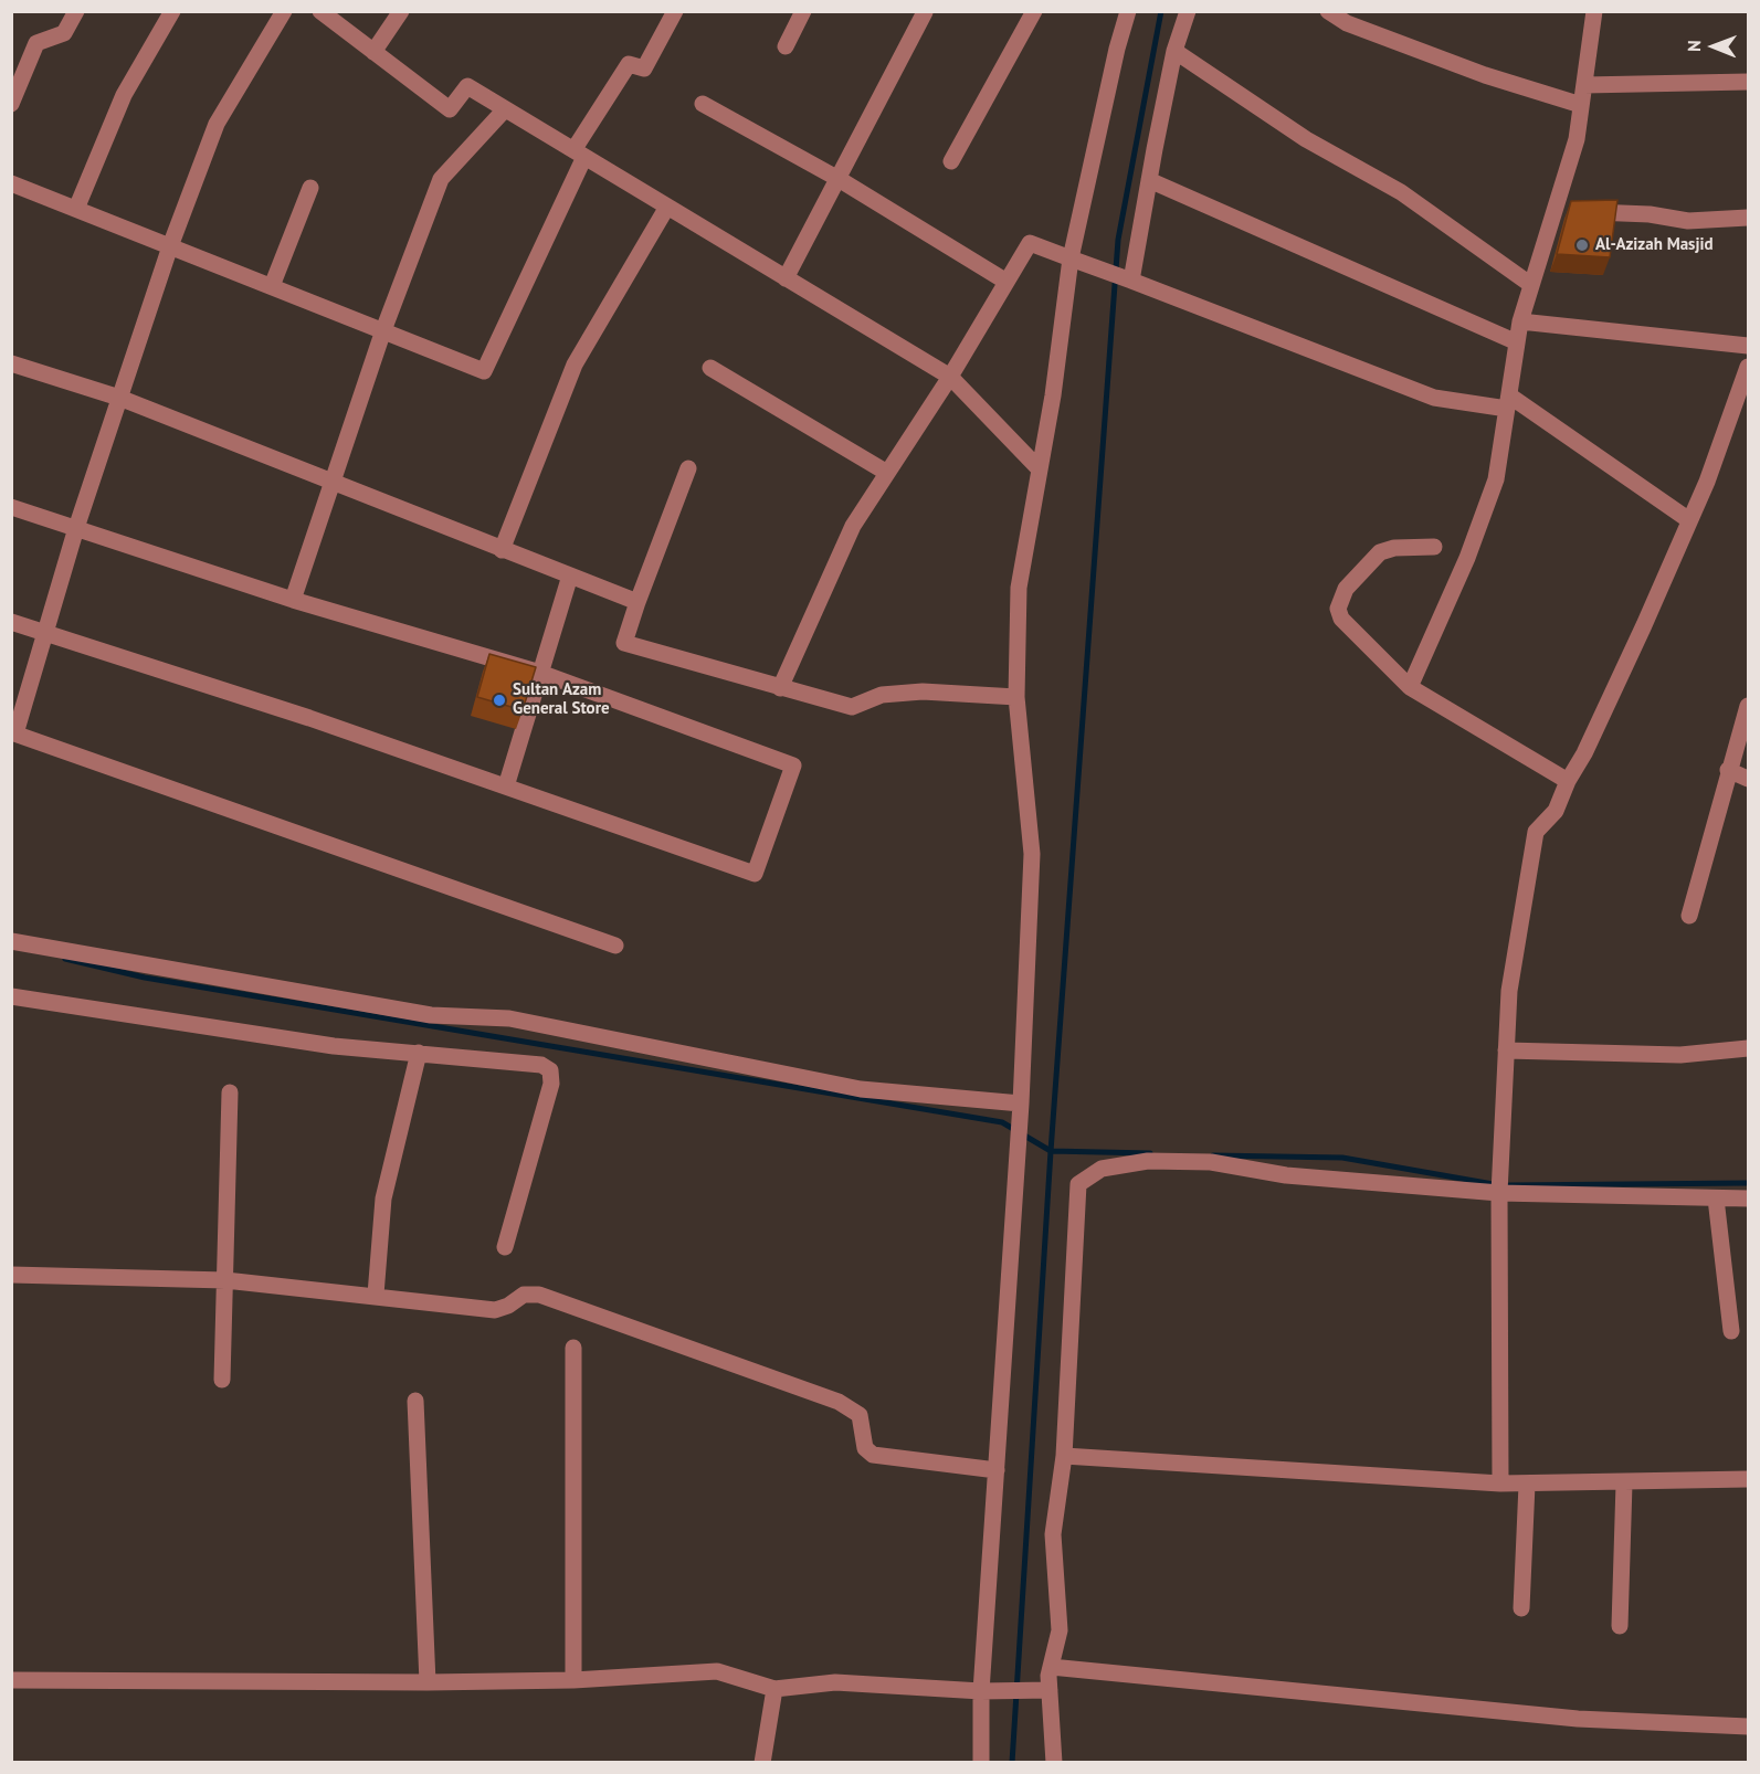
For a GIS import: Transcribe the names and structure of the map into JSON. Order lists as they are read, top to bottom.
{
  "places": ["Al-Azizah Masjid", "Sultan Azam General Store"],
  "north": "left"
}
